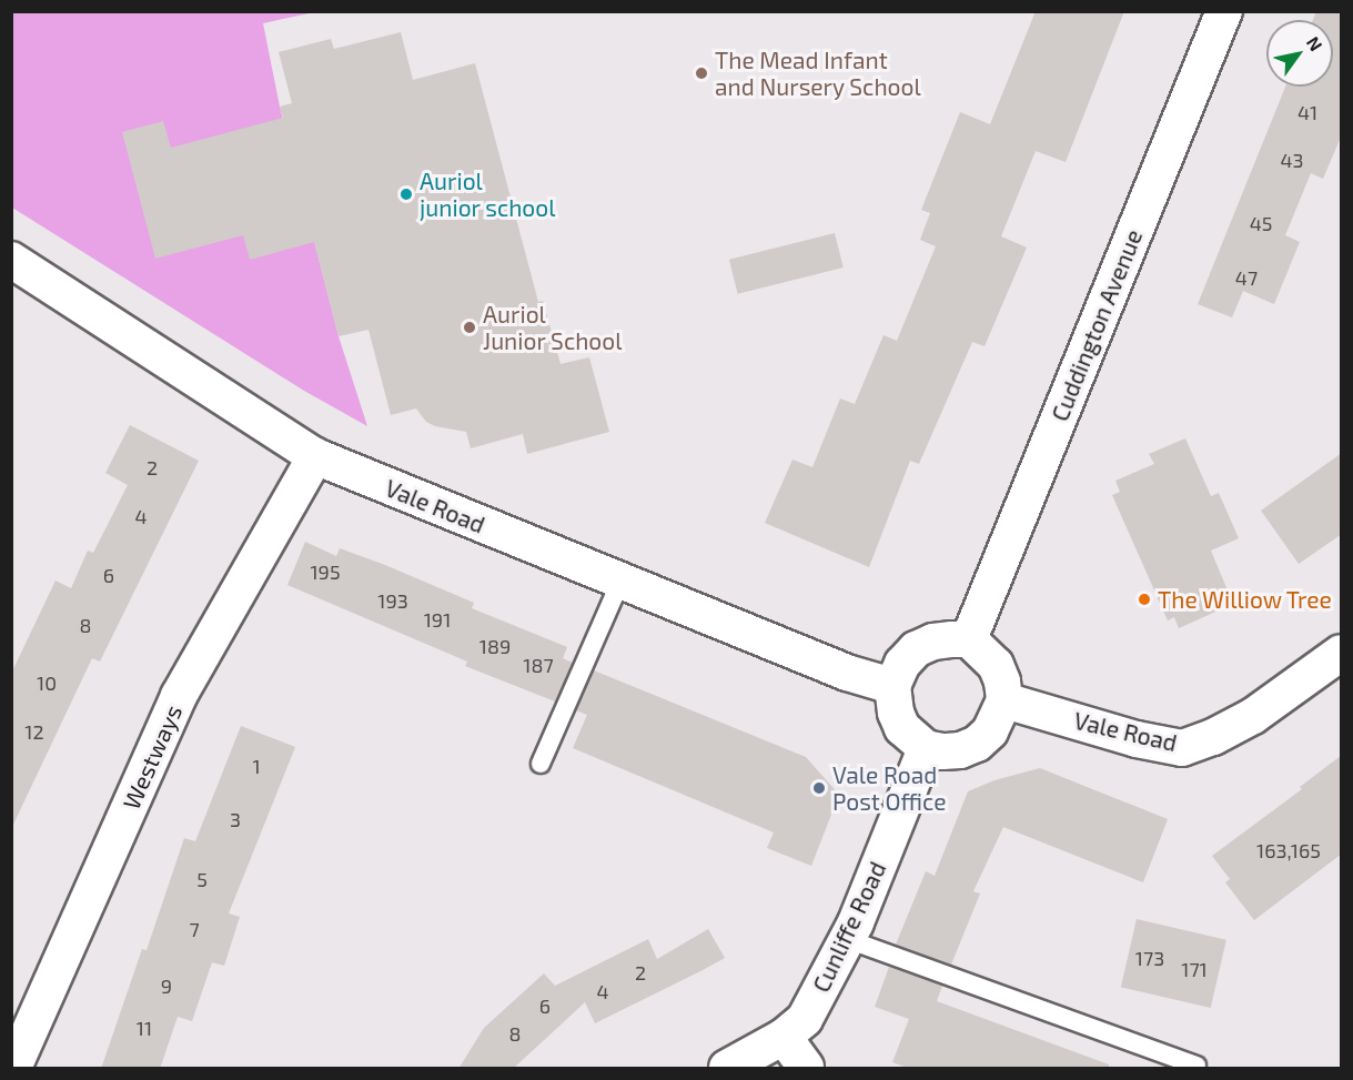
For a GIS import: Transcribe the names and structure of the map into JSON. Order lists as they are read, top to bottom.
{
  "streets": {
    "street": [
      "Cuddington Avenue",
      "Vale Road",
      "Westways",
      "Cunliffe Road"
    ]
  },
  "crossings": [
    ["Cuddington Avenue", "Vale Road"],
    ["Cuddington Avenue", "Cunliffe Road"],
    ["Vale Road", "Westways"],
    ["Vale Road", "Cunliffe Road"]
  ],
  "places": [
    "The Mead Infant and Nursery School",
    "Auriol junior school",
    "Auriol Junior School",
    "The Williow Tree",
    "Vale Road Post Office"
  ],
  "house_numbers": [
    "41",
    "43",
    "45",
    "47",
    "2",
    "4",
    "195",
    "6",
    "193",
    "191",
    "8",
    "189",
    "187",
    "10",
    "12",
    "1",
    "3",
    "163,165",
    "5",
    "7",
    "173",
    "171",
    "2",
    "9",
    "4",
    "6",
    "11",
    "8"
  ],
  "north": "top right"
}
